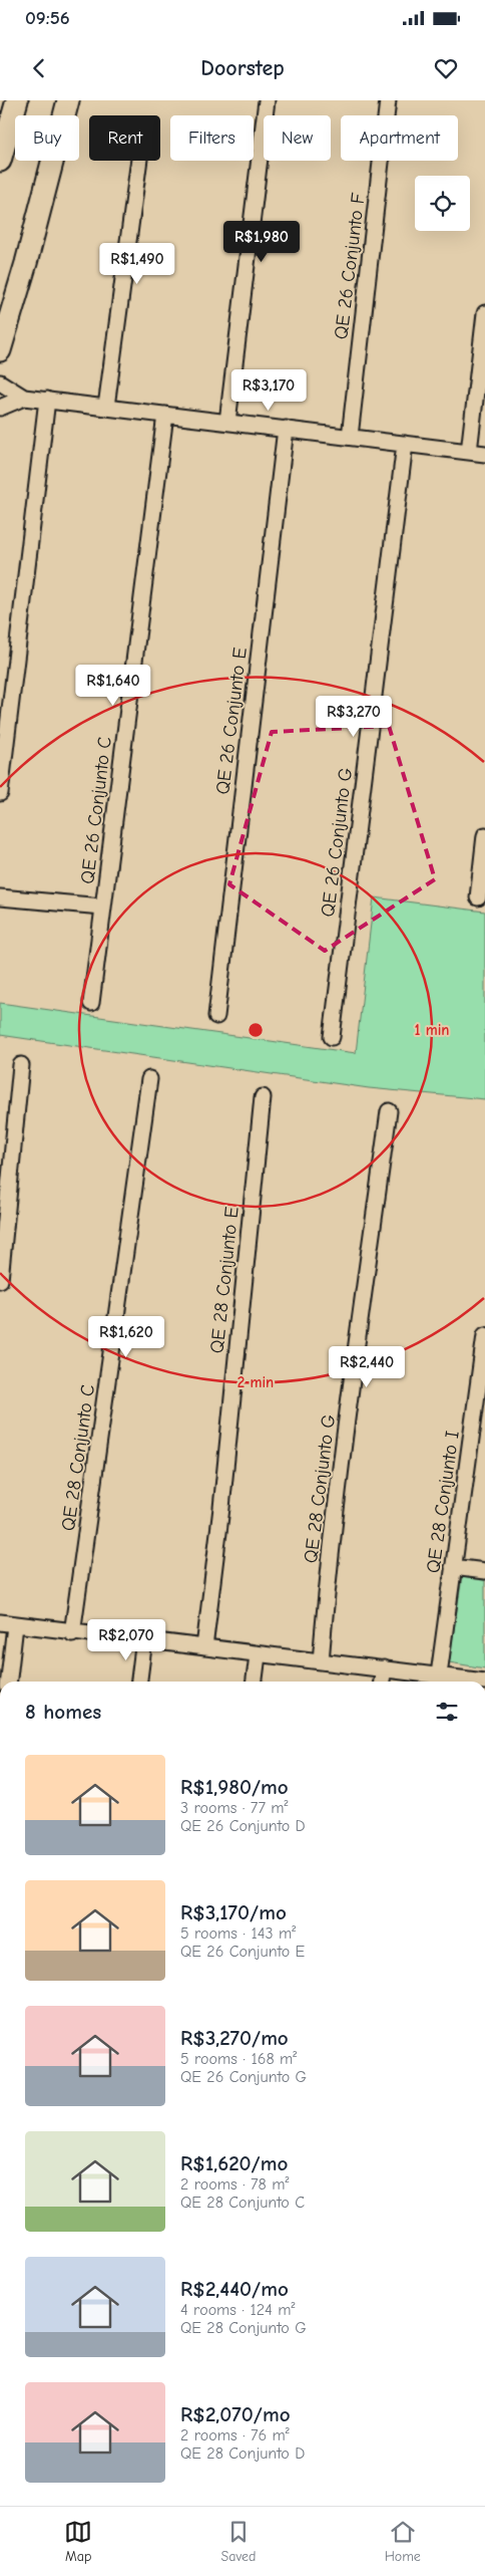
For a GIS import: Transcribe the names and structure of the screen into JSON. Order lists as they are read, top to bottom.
{
  "streets": {
    "street": [
      "QE 26 Conjunto F",
      "QE 26 Conjunto E",
      "QE 26 Conjunto C",
      "QE 26 Conjunto G",
      "QE 28 Conjunto E",
      "QE 28 Conjunto C",
      "QE 28 Conjunto G",
      "QE 28 Conjunto I"
    ]
  },
  "page": {
    "status": "09:56",
    "header": "Doorstep",
    "chip": [
      "Buy",
      "Rent",
      "Filters",
      "New",
      "Apartment"
    ],
    "price": [
      "R$1,980",
      "R$1,490",
      "R$3,170",
      "R$1,640",
      "R$3,270",
      "R$1,620",
      "R$2,440",
      "R$2,070"
    ],
    "heading": "8 homes",
    "list": [
      {
        "name": "R$1,980/mo",
        "note": "3 rooms · 77 m² · QE 26 Conjunto D"
      },
      {
        "name": "R$3,170/mo",
        "note": "5 rooms · 143 m² · QE 26 Conjunto E"
      },
      {
        "name": "R$3,270/mo",
        "note": "5 rooms · 168 m² · QE 26 Conjunto G"
      },
      {
        "name": "R$1,620/mo",
        "note": "2 rooms · 78 m² · QE 28 Conjunto C"
      },
      {
        "name": "R$2,440/mo",
        "note": "4 rooms · 124 m² · QE 28 Conjunto G"
      },
      {
        "name": "R$2,070/mo",
        "note": "2 rooms · 76 m² · QE 28 Conjunto D"
      }
    ],
    "tabs": ["Map", "Saved", "Home"]
  },
  "rings": ["1 min", "2 min"]
}
